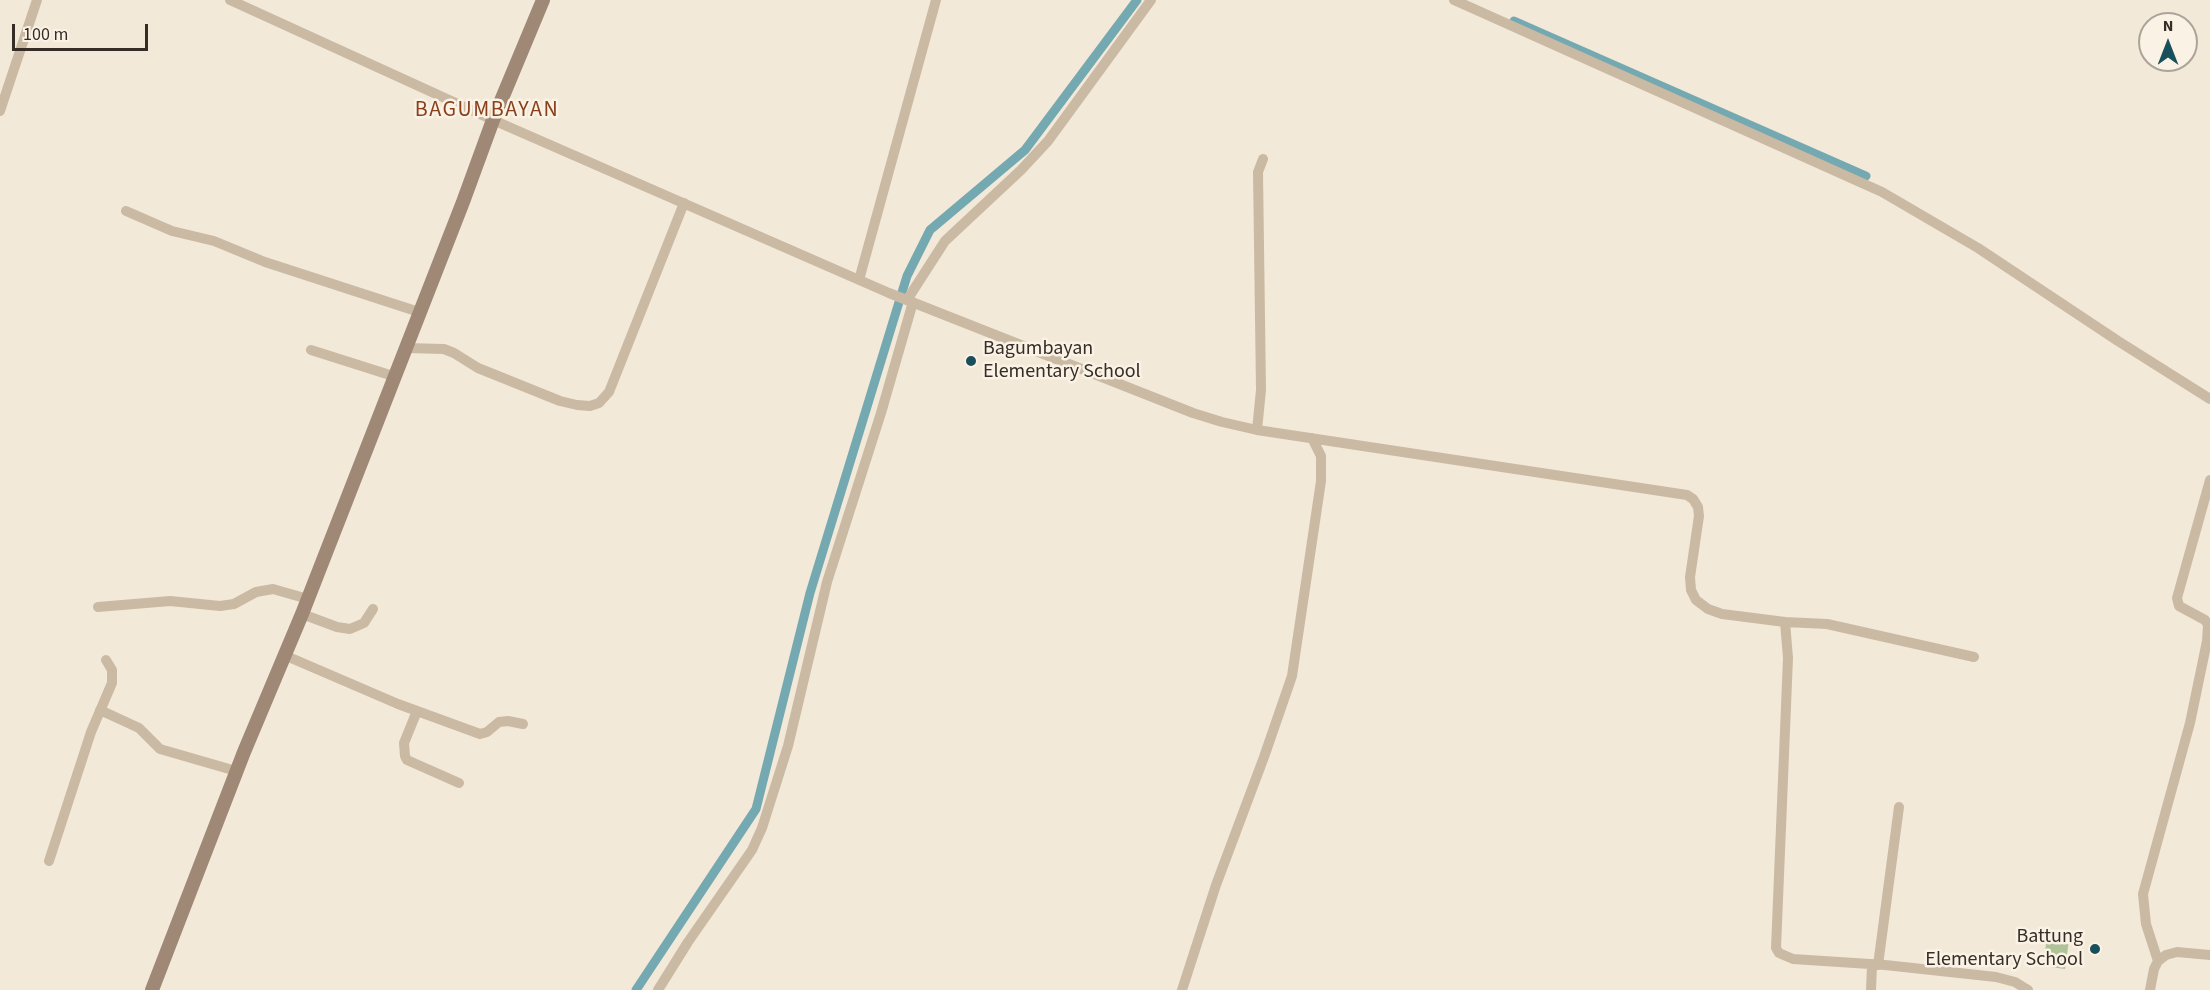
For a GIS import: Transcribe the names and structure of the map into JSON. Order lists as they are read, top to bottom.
{
  "districts": ["BAGUMBAYAN"],
  "places": ["Bagumbayan Elementary School", "Battung Elementary School"],
  "scale_bar": "100 m",
  "north": "top"
}
